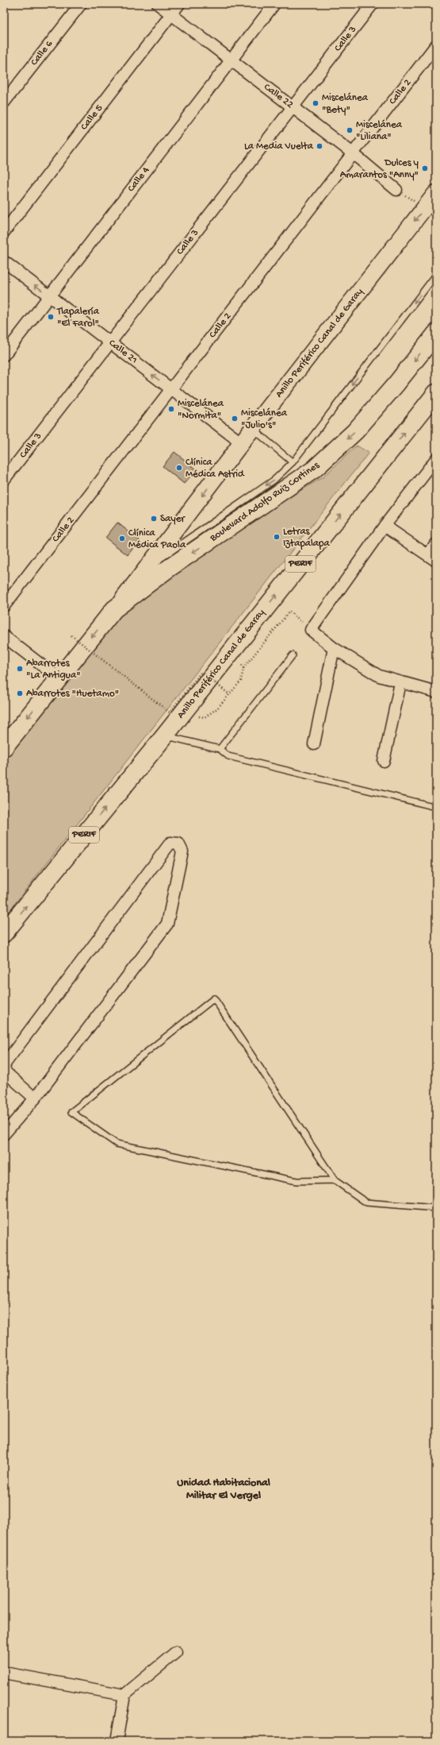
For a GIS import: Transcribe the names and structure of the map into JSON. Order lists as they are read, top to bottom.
{
  "streets": {
    "highway": ["Anillo Periférico Canal de Garay", "Boulevard Adolfo Ruiz Cortines", "PERIF"],
    "street": [
      "Calle 3",
      "Calle 6",
      "Calle 2",
      "Calle 22",
      "Calle 5",
      "Calle 4",
      "Calle 21"
    ]
  },
  "crossings": [
    ["Calle 3", "Calle 22"],
    ["Calle 3", "Calle 21"],
    ["Calle 2", "Calle 22"],
    ["Calle 2", "Calle 21"],
    ["Calle 22", "Calle 5"],
    ["Calle 22", "Calle 4"],
    ["Calle 4", "Calle 21"],
    ["Anillo Periférico Canal de Garay", "Calle 21"],
    ["Anillo Periférico Canal de Garay", "Boulevard Adolfo Ruiz Cortines"]
  ],
  "one_way": ["Calle 21", "Boulevard Adolfo Ruiz Cortines"],
  "districts": ["Unidad Habitacional Militar El Vergel"],
  "places": [
    "Miscelánea \"Bety\"",
    "Miscelánea \"Liliana\"",
    "La Media Vuelta",
    "Dulces y Amarantos \"Anny\"",
    "Tlapalería \"El Farol\"",
    "Miscelánea \"Normita\"",
    "Miscelánea \"Julio's\"",
    "Clínica Médica Astrid",
    "Sayer",
    "Letras Iztapalapa",
    "Clínica Médica Paola",
    "Abarrotes \"La Antigua\"",
    "Abarrotes \"Huetamo\""
  ]
}
